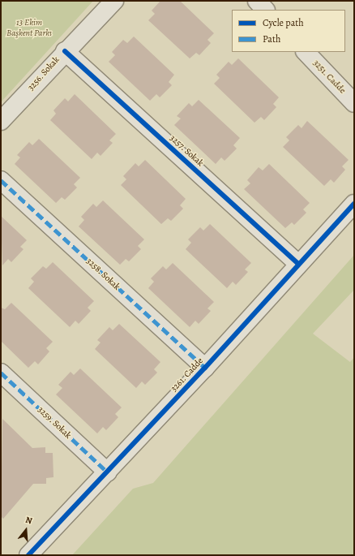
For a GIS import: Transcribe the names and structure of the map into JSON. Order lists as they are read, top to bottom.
{
  "streets": {
    "street": [
      "3256. Sokak",
      "3251. Cadde",
      "3257. Sokak",
      "3258. Sokak",
      "3261. Cadde",
      "3259. Sokak"
    ]
  },
  "crossings": [
    ["3256. Sokak", "3257. Sokak"],
    ["3257. Sokak", "3261. Cadde"],
    ["3258. Sokak", "3261. Cadde"],
    ["3261. Cadde", "3259. Sokak"]
  ],
  "parks": ["13 Ekim Başkent Parkı"],
  "legend": ["Cycle path", "Path"],
  "north": "top"
}
